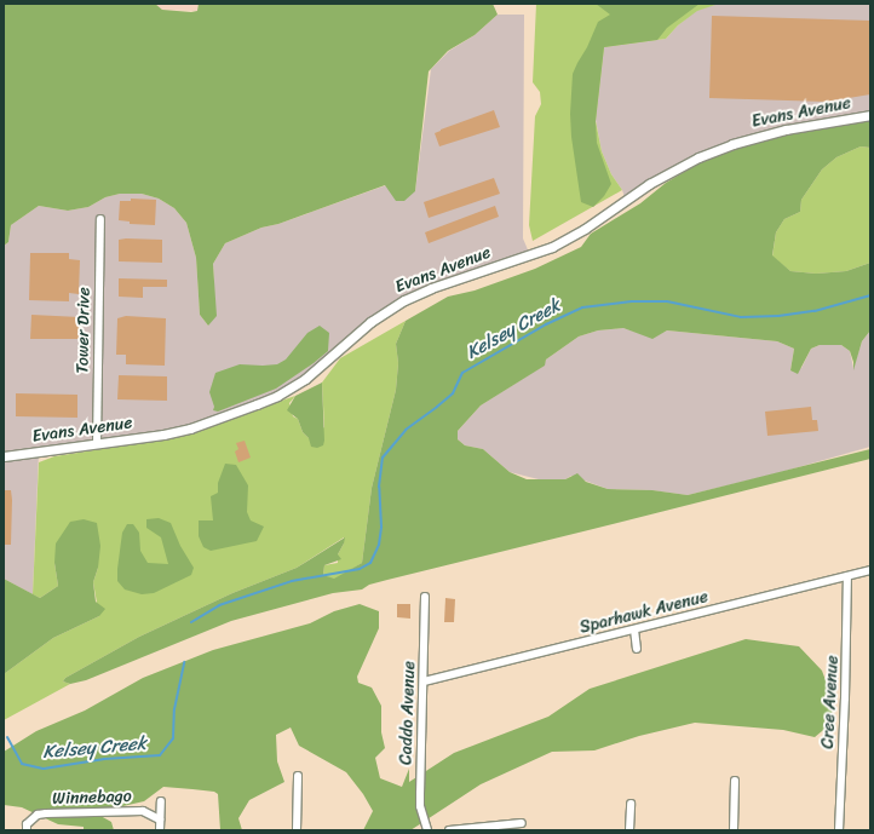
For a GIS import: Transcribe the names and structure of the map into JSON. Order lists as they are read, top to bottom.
{
  "streets": {
    "street": [
      "Evans Avenue",
      "Tower Drive",
      "Sparhawk Avenue",
      "Cree Avenue",
      "Caddo Avenue",
      "Winnebago"
    ]
  },
  "crossings": [
    ["Evans Avenue", "Tower Drive"],
    ["Sparhawk Avenue", "Cree Avenue"],
    ["Sparhawk Avenue", "Caddo Avenue"]
  ],
  "water": ["Kelsey Creek"]
}
